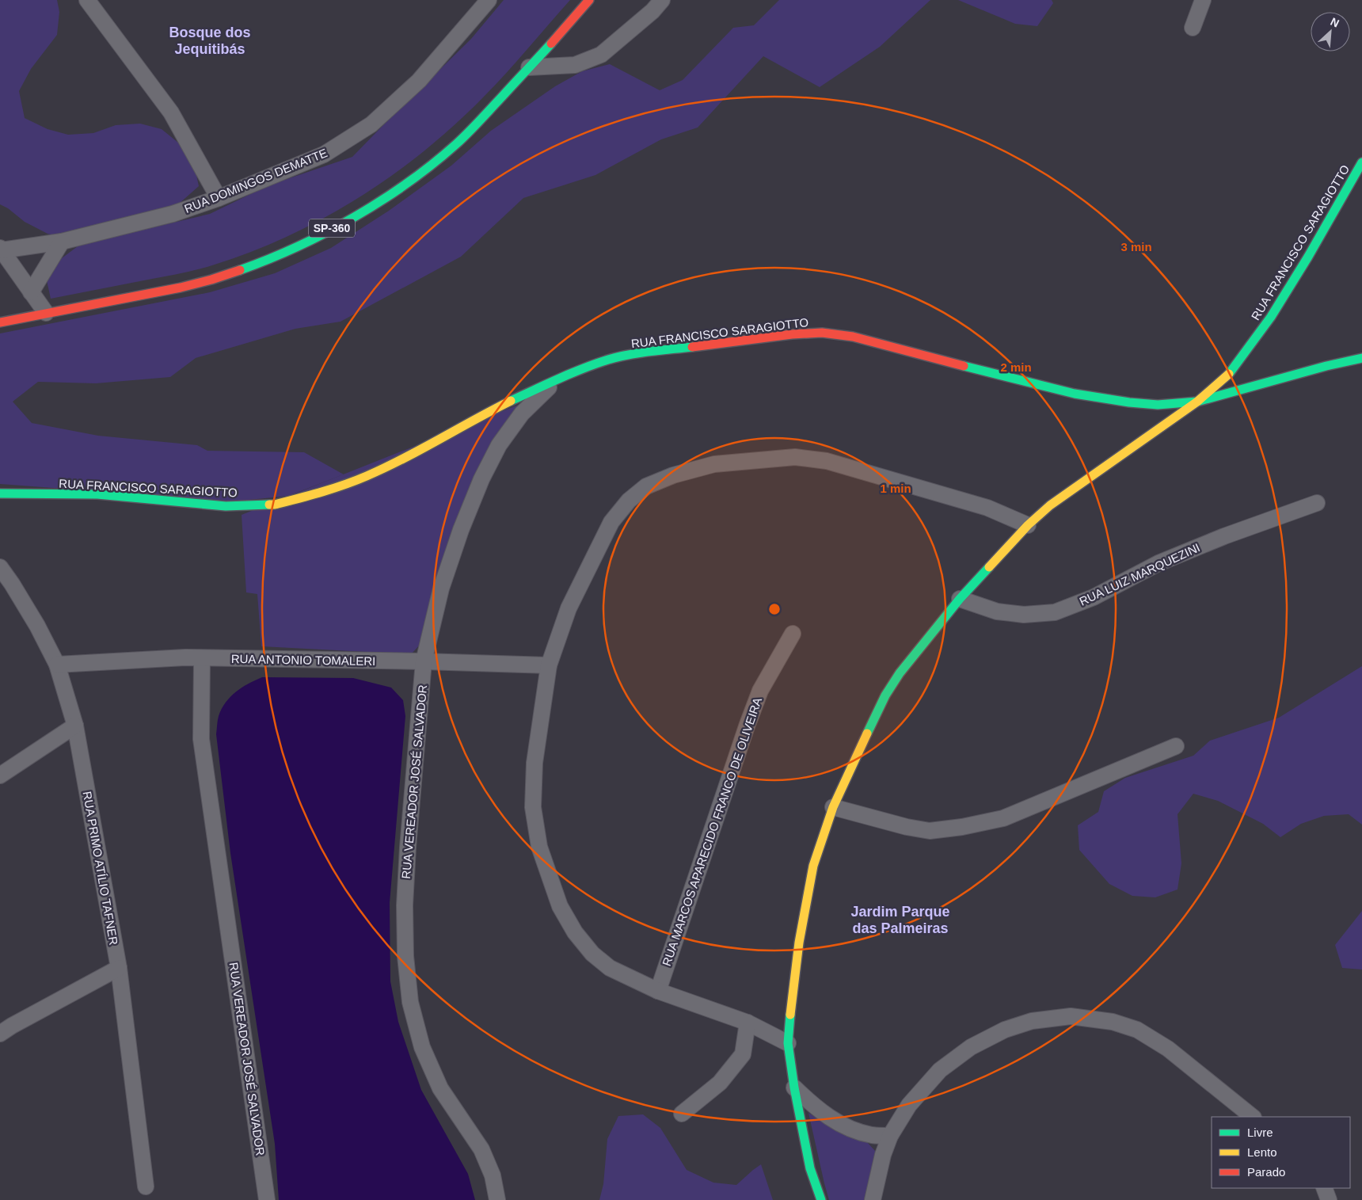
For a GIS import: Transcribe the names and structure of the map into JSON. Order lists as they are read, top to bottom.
{
  "streets": {
    "street": [
      "RUA DOMINGOS DEMATTE",
      "SP-360",
      "RUA FRANCISCO SARAGIOTTO",
      "RUA LUIZ MARQUEZINI",
      "RUA ANTONIO TOMALERI",
      "RUA VEREADOR JOSÉ SALVADOR",
      "RUA MARCOS APARECIDO FRANCO DE OLIVEIRA",
      "RUA PRIMO ATÍLIO TAFNER"
    ]
  },
  "crossings": [
    ["RUA FRANCISCO SARAGIOTTO", "RUA VEREADOR JOSÉ SALVADOR"],
    ["RUA ANTONIO TOMALERI", "RUA VEREADOR JOSÉ SALVADOR"],
    ["RUA ANTONIO TOMALERI", "RUA PRIMO ATÍLIO TAFNER"]
  ],
  "districts": ["Bosque dos Jequitibás", "Jardim Parque das Palmeiras"],
  "legend": ["Livre", "Lento", "Parado"],
  "north": "top right",
  "rings": ["3 min", "2 min", "1 min"]
}
